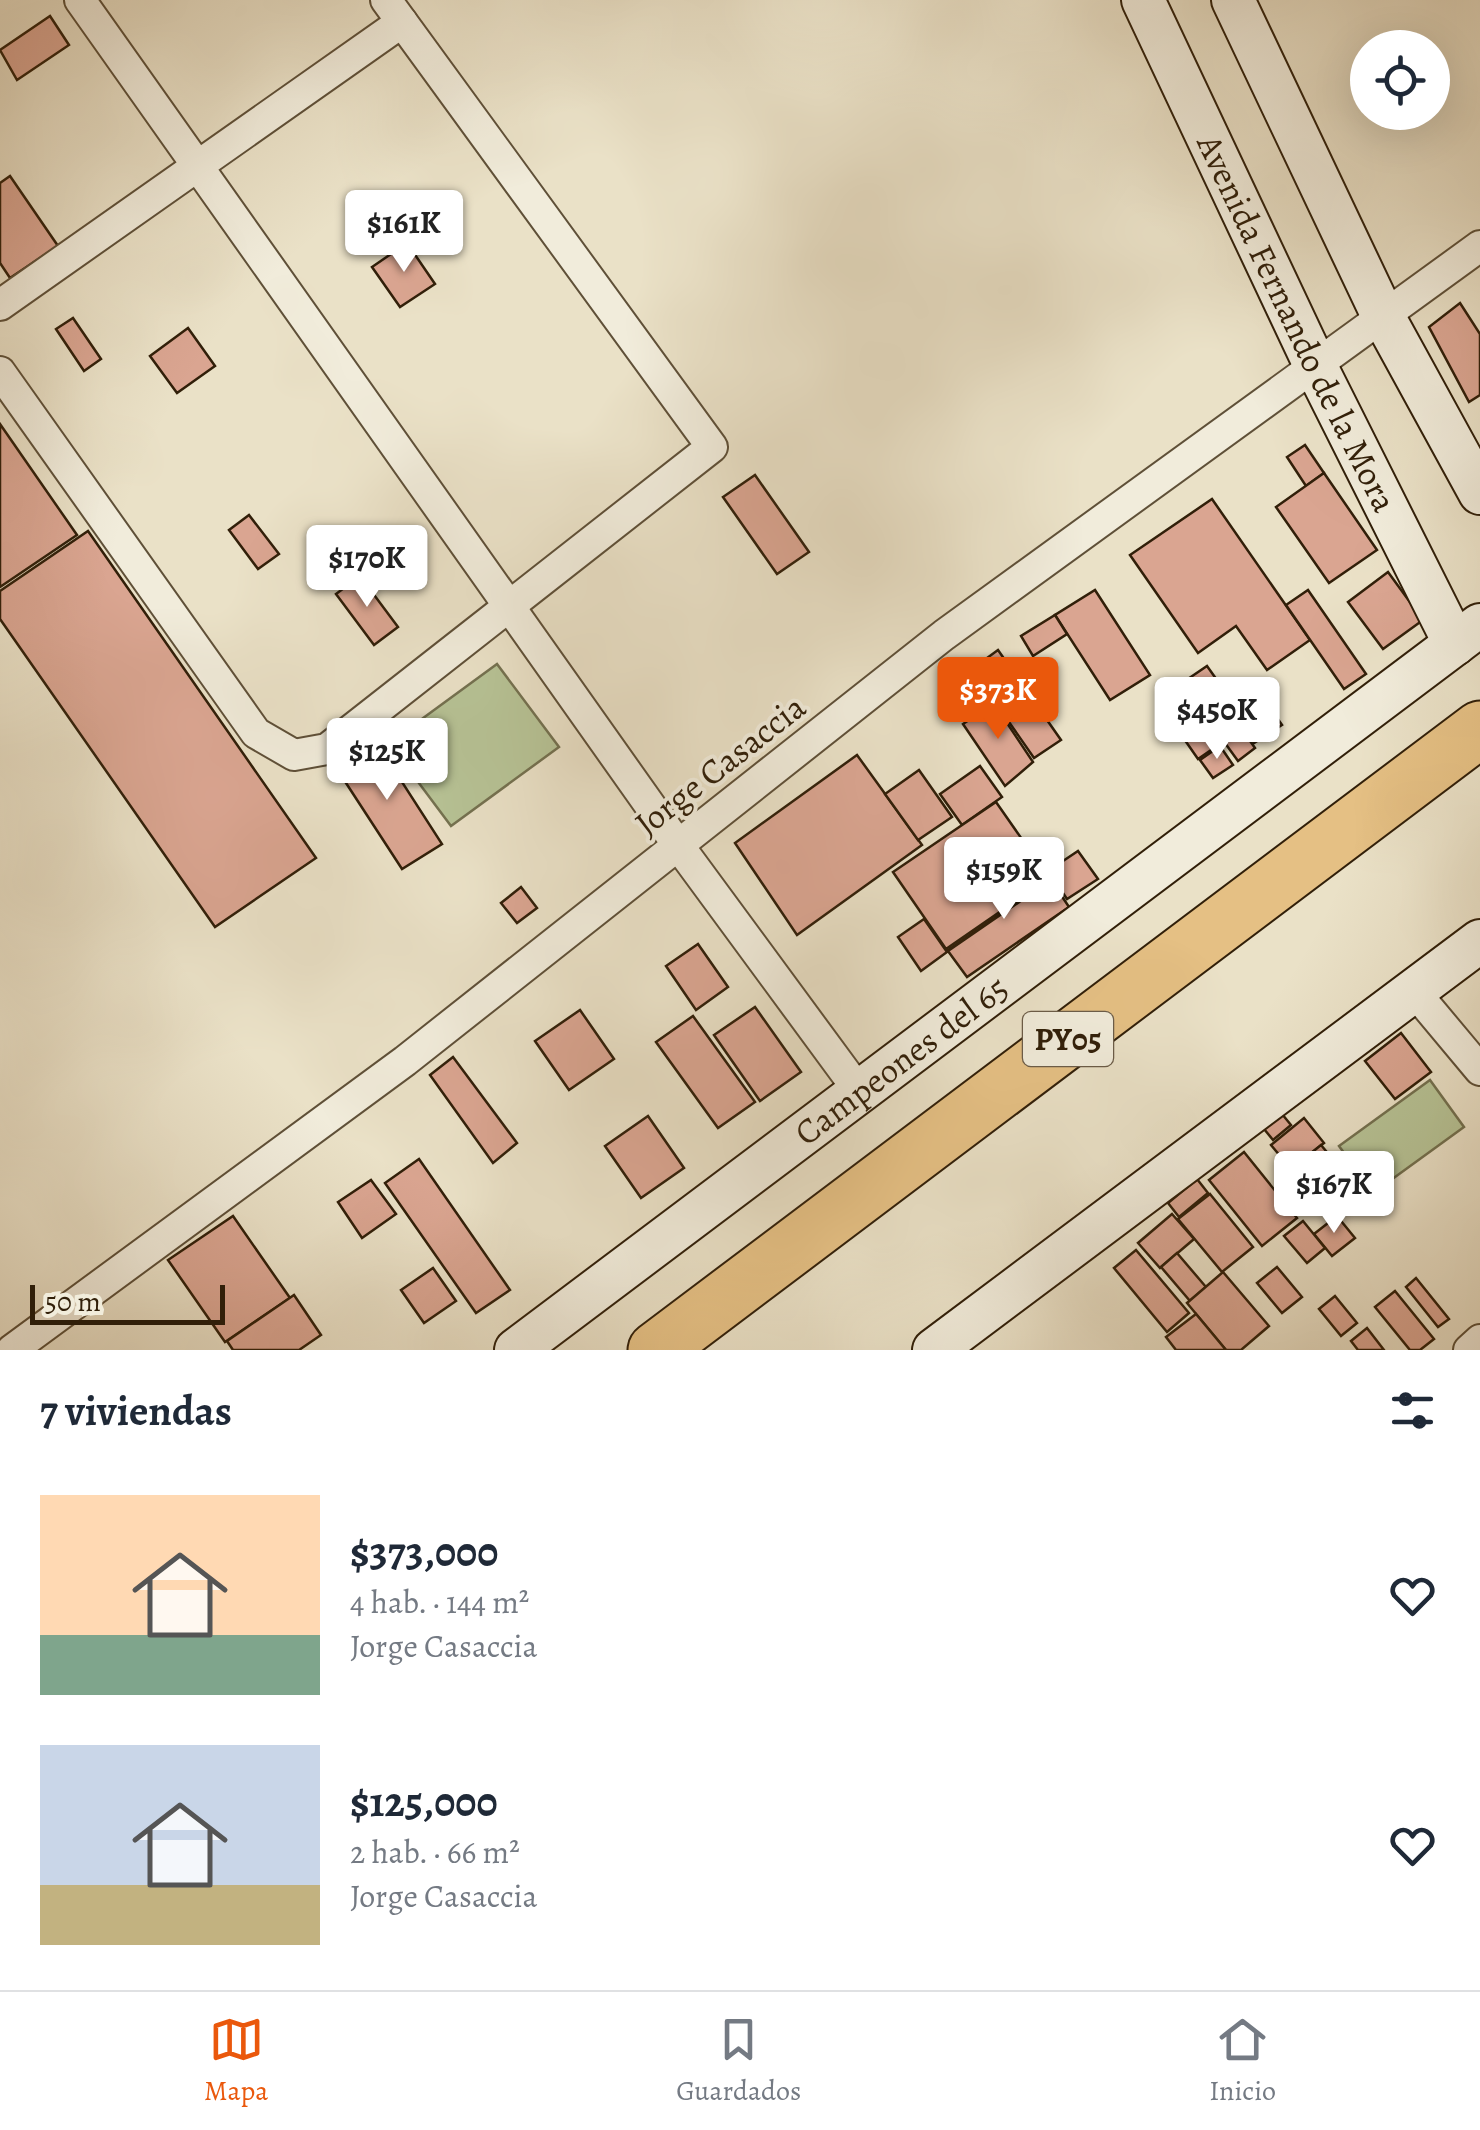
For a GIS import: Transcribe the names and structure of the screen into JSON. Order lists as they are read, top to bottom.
{
  "streets": {
    "highway": ["PY05"],
    "main road": ["Avenida Fernando de la Mora", "Campeones del 65"],
    "street": ["Jorge Casaccia"]
  },
  "crossings": [
    ["Avenida Fernando de la Mora", "Jorge Casaccia"],
    ["Avenida Fernando de la Mora", "Campeones del 65"]
  ],
  "scale_bar": "50 m",
  "page": {
    "price": [
      "$161K",
      "$170K",
      "$373K",
      "$450K",
      "$125K",
      "$159K",
      "$167K"
    ],
    "scale": "50 m",
    "heading": "7 viviendas",
    "list": [
      {
        "name": "$373,000",
        "note": "4 hab. · 144 m² · Jorge Casaccia"
      },
      {
        "name": "$125,000",
        "note": "2 hab. · 66 m² · Jorge Casaccia"
      }
    ],
    "tabs": ["Mapa", "Guardados", "Inicio"]
  }
}
